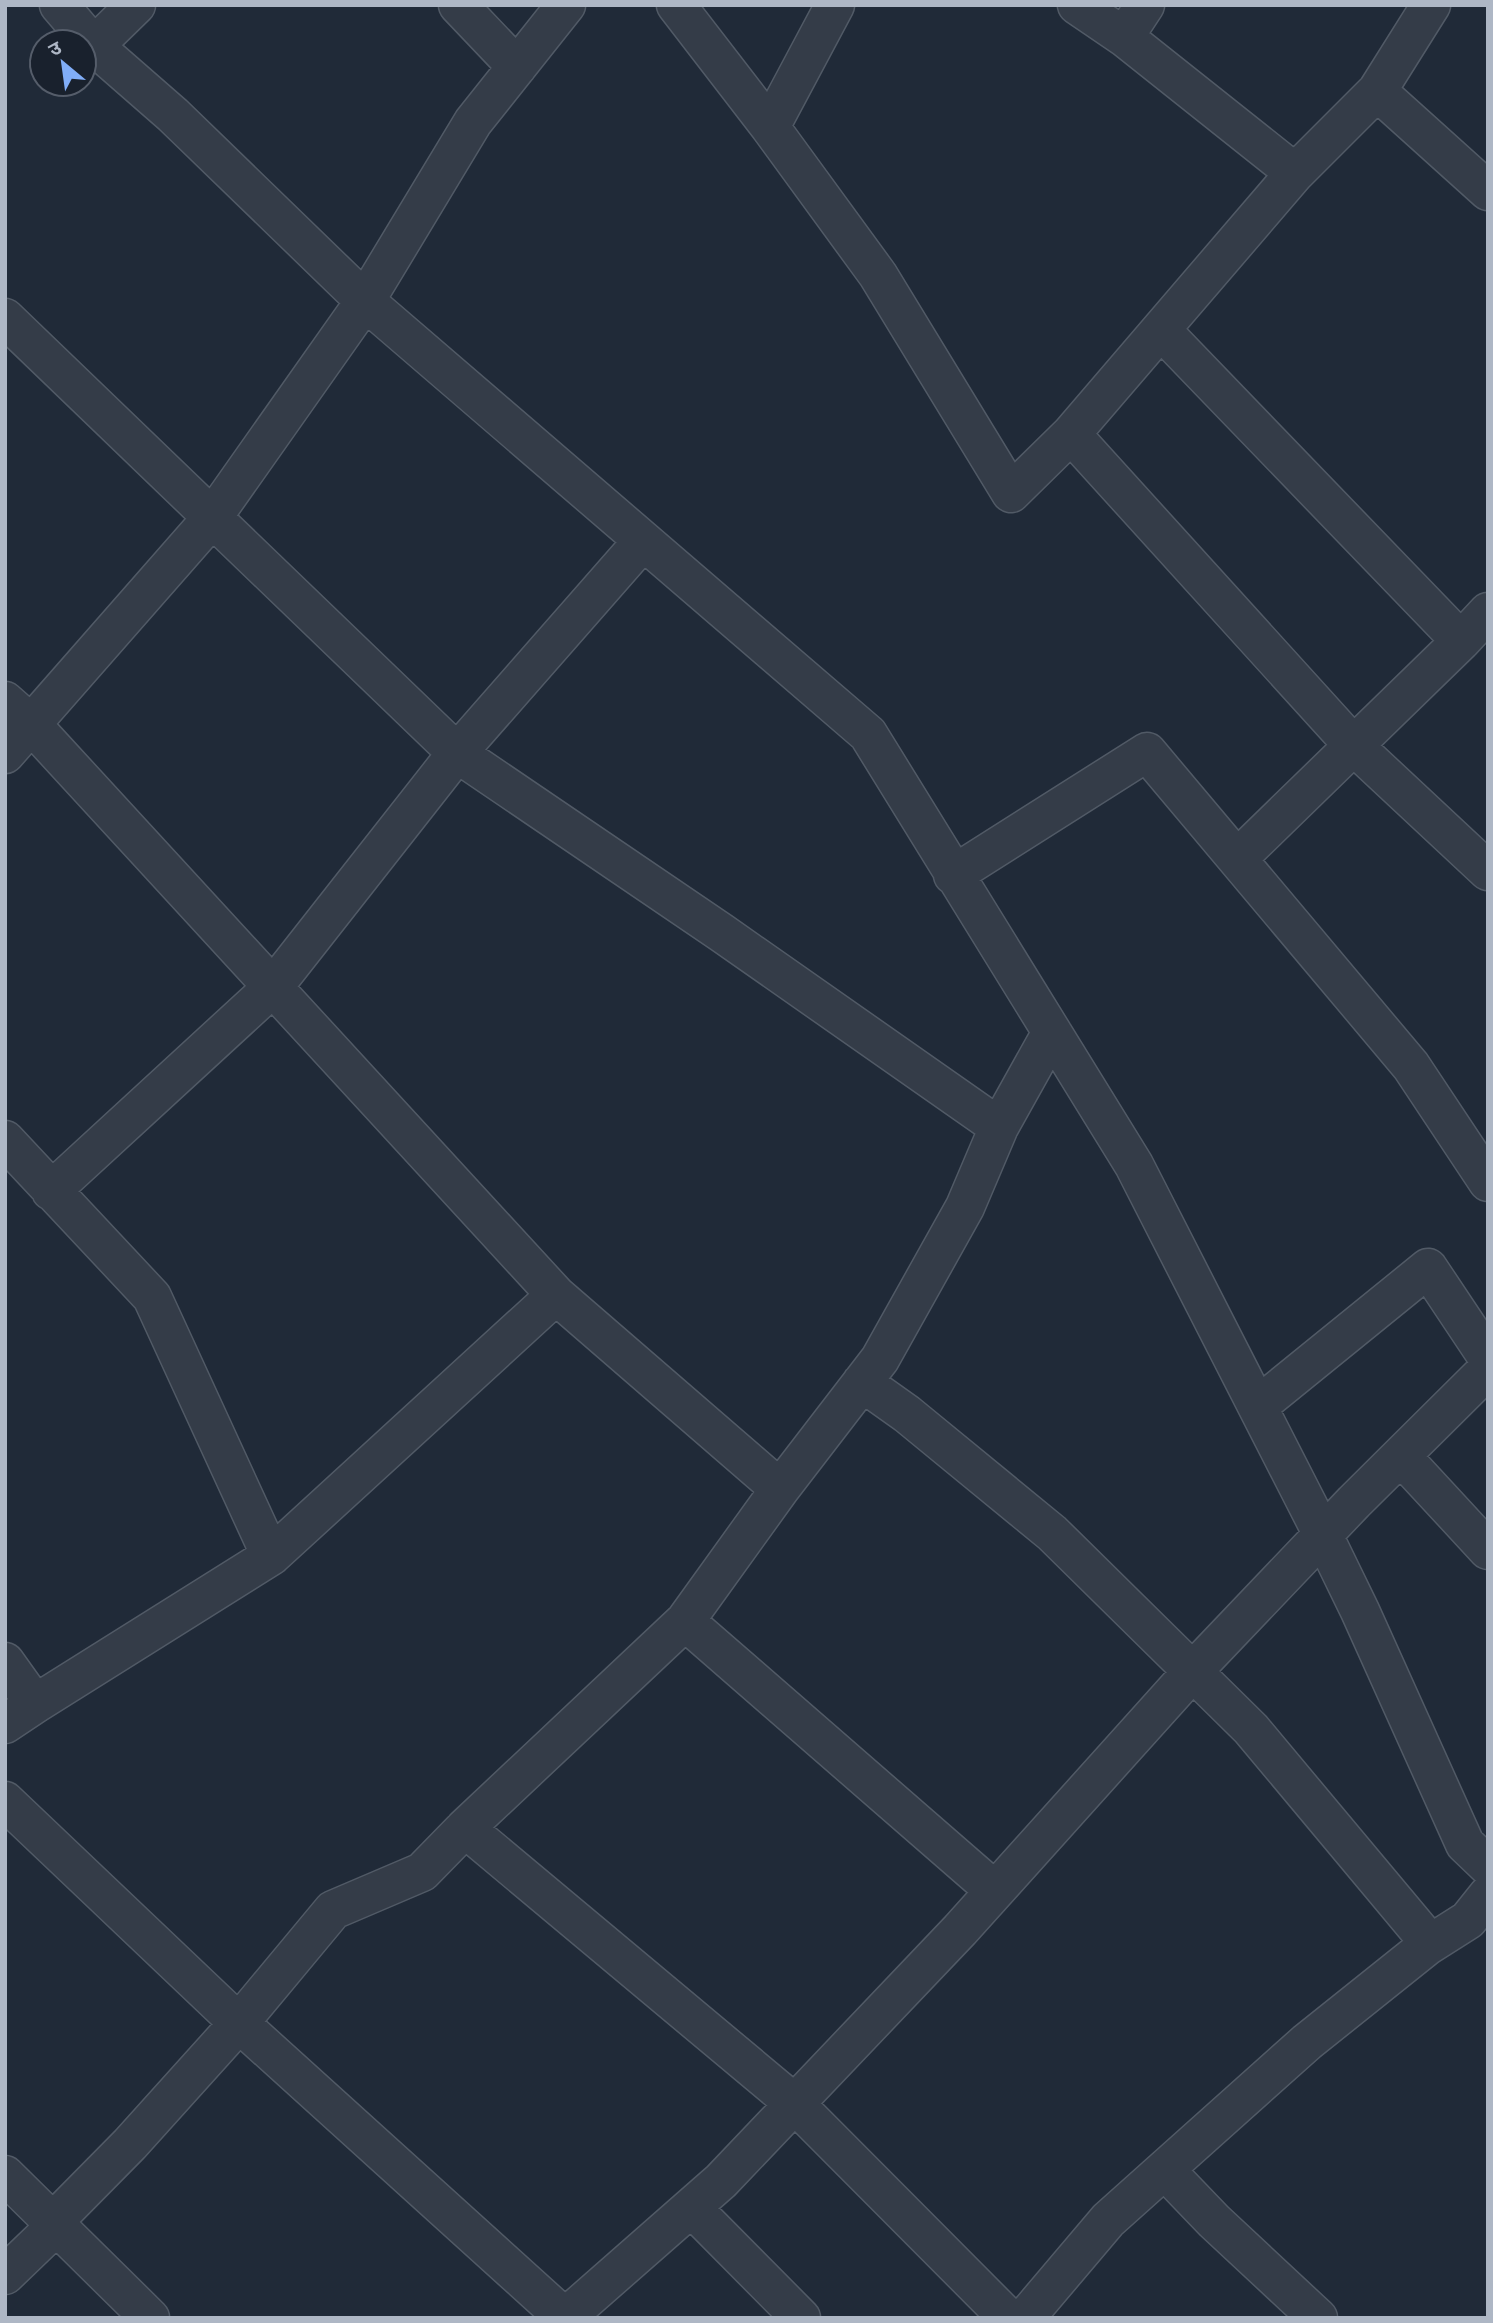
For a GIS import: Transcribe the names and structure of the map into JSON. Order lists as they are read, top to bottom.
{
  "north": "top left"
}
